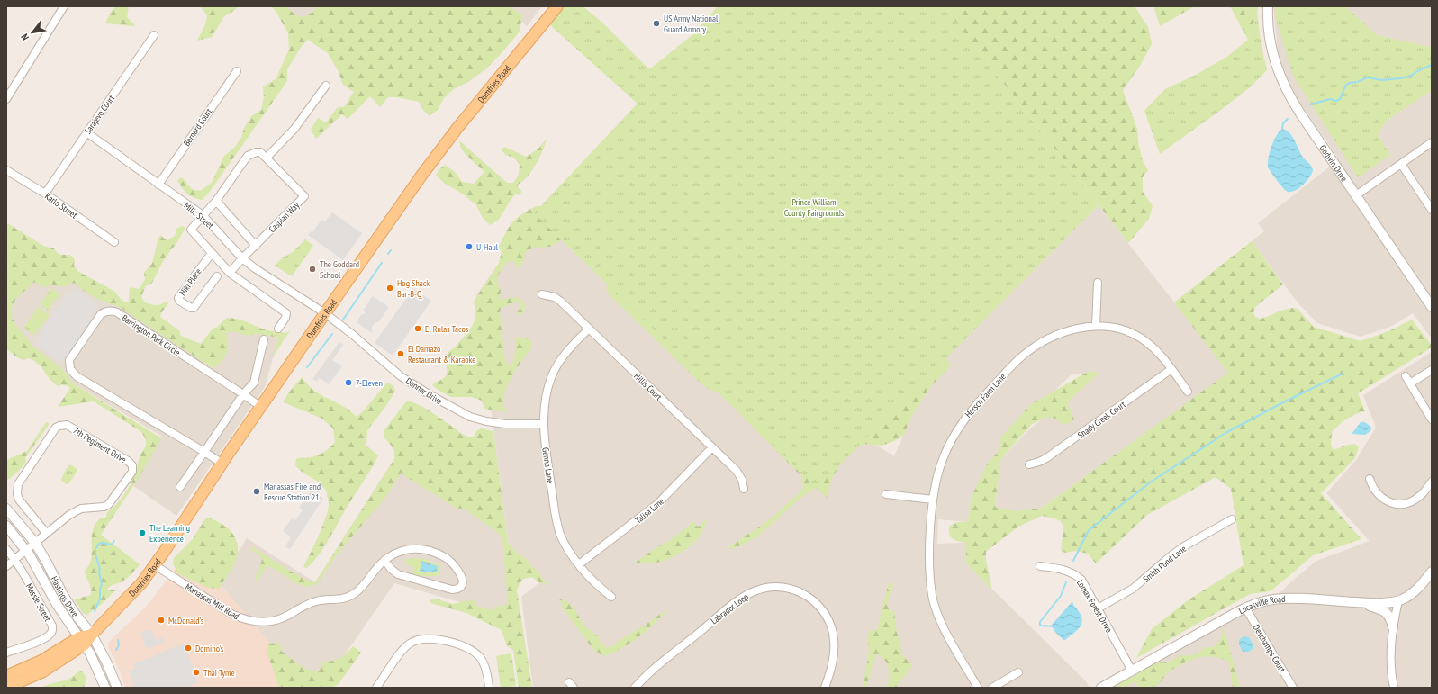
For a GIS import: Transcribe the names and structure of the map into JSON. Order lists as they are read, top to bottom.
{
  "streets": {
    "main road": ["Dumfries Road"],
    "street": [
      "Sarajevo Court",
      "Bernard Court",
      "Godwin Drive",
      "Karlo Street",
      "Milic Street",
      "Caspian Way",
      "Niki Place",
      "Barrington Park Circle",
      "Hillis Court",
      "Donner Drive",
      "Hersch Farm Lane",
      "Shady Creek Court",
      "7th Regiment Drive",
      "Genna Lane",
      "Talisa Lane",
      "Smith Pond Lane",
      "Hastings Drive",
      "Manassas Mill Road",
      "Massie Street",
      "Lomax Forest Drive",
      "Lucasville Road",
      "Labrador Loop",
      "Deschamps Court"
    ]
  },
  "crossings": [
    ["Dumfries Road", "Milic Street"],
    ["Dumfries Road", "Barrington Park Circle"],
    ["Dumfries Road", "Donner Drive"],
    ["Dumfries Road", "Hastings Drive"],
    ["Dumfries Road", "Manassas Mill Road"],
    ["Sarajevo Court", "Karlo Street"],
    ["Sarajevo Court", "Milic Street"],
    ["Bernard Court", "Milic Street"],
    ["Milic Street", "Caspian Way"],
    ["Milic Street", "Donner Drive"],
    ["Hillis Court", "Genna Lane"],
    ["Hillis Court", "Talisa Lane"],
    ["Donner Drive", "Genna Lane"],
    ["Hersch Farm Lane", "Shady Creek Court"],
    ["7th Regiment Drive", "Hastings Drive"],
    ["7th Regiment Drive", "Massie Street"],
    ["Genna Lane", "Talisa Lane"],
    ["Smith Pond Lane", "Lomax Forest Drive"],
    ["Lomax Forest Drive", "Lucasville Road"],
    ["Lucasville Road", "Deschamps Court"]
  ],
  "parks": ["Prince William County Fairgrounds"],
  "places": [
    "US Army National Guard Armory",
    "U-Haul",
    "The Goddard School",
    "Hog Shack Bar-B-Q",
    "El Rulas Tacos",
    "El Damazo Restaurant & Karaoke",
    "7-Eleven",
    "Manassas Fire and Rescue Station 21",
    "The Learning Experience",
    "McDonald's",
    "Domino's",
    "Thai Tyme"
  ],
  "north": "bottom left"
}
